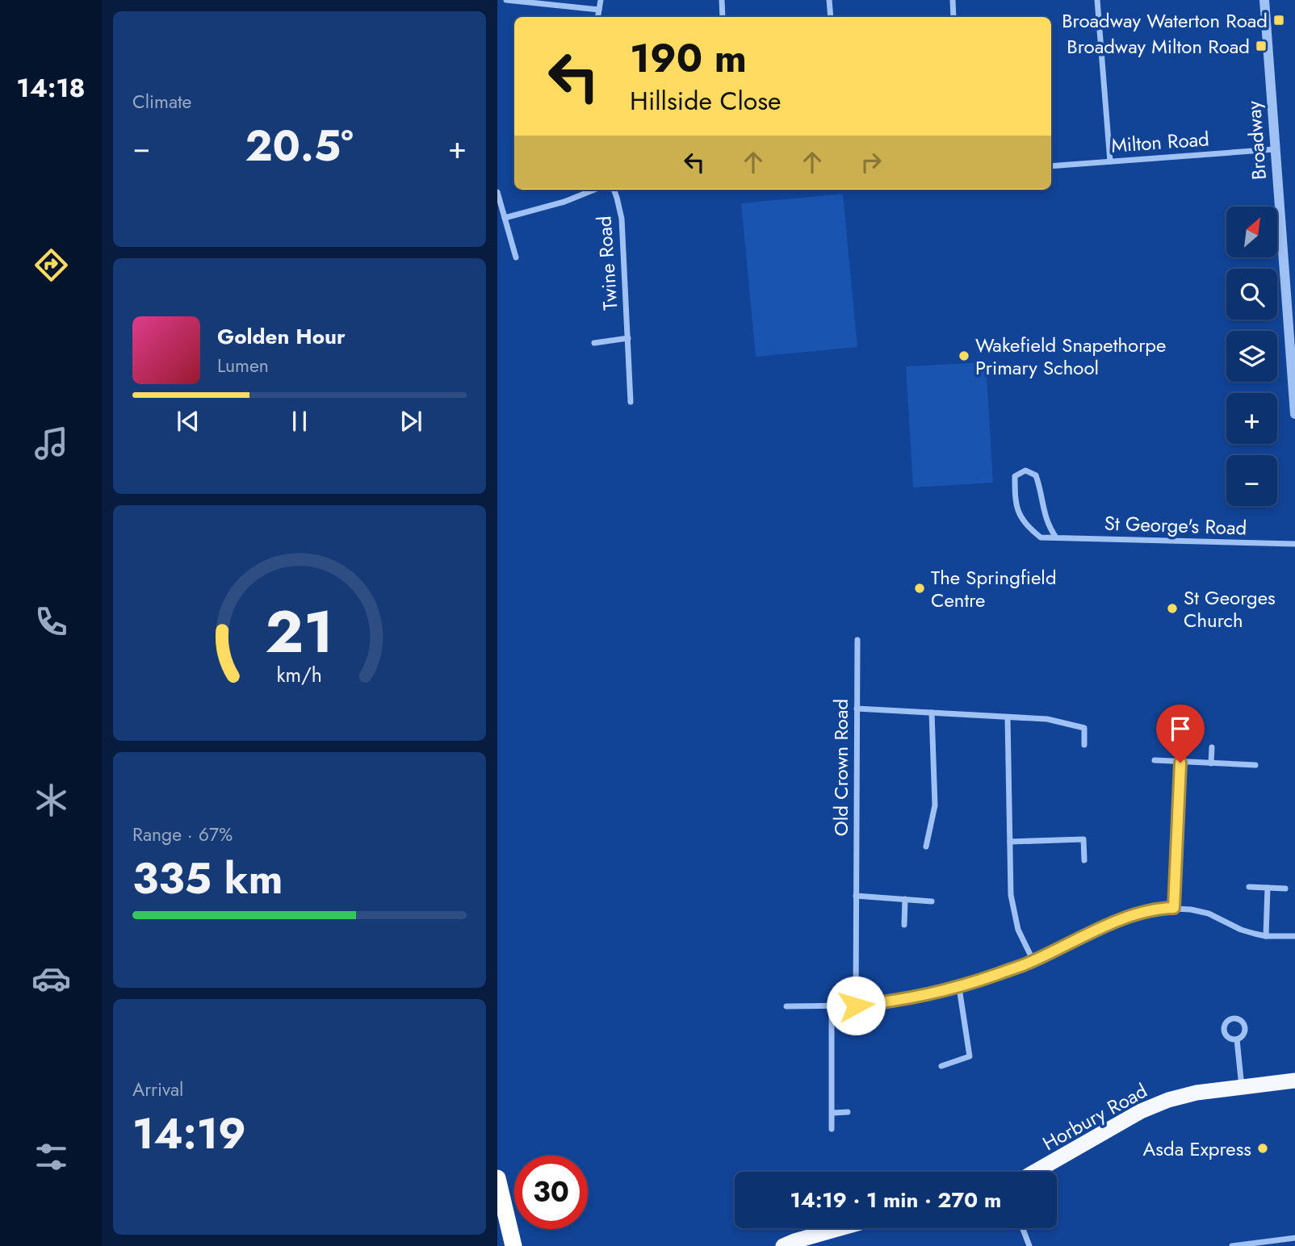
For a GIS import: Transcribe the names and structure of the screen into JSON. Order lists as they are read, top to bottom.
{
  "streets": {
    "highway": ["Horbury Road"],
    "street": [
      "Broadway",
      "Milton Road",
      "Twine Road",
      "St George's Road",
      "Old Crown Road"
    ]
  },
  "crossings": [
    ["Broadway", "Milton Road"]
  ],
  "places": {
    "transit": ["Broadway Waterton Road", "Broadway Milton Road"],
    "other": [
      "Wakefield Snapethorpe Primary School",
      "The Springfield Centre",
      "St Georges Church",
      "Asda Express"
    ]
  },
  "north": "top right",
  "page": {
    "tabs": "14:18",
    "tile": [
      "Climate",
      ["Range · 67%", "335 km"],
      ["Arrival", "14:19"]
    ],
    "turn": ["190 m", "Hillside Close"],
    "heat": ["−", "20.5°", "+"],
    "map_buttons": ["+", "−"],
    "song": ["Golden Hour", "Lumen"],
    "limit": "30",
    "trip": "14:19 · 1 min · 270 m",
    "gauge": ["21", "km/h"]
  }
}
